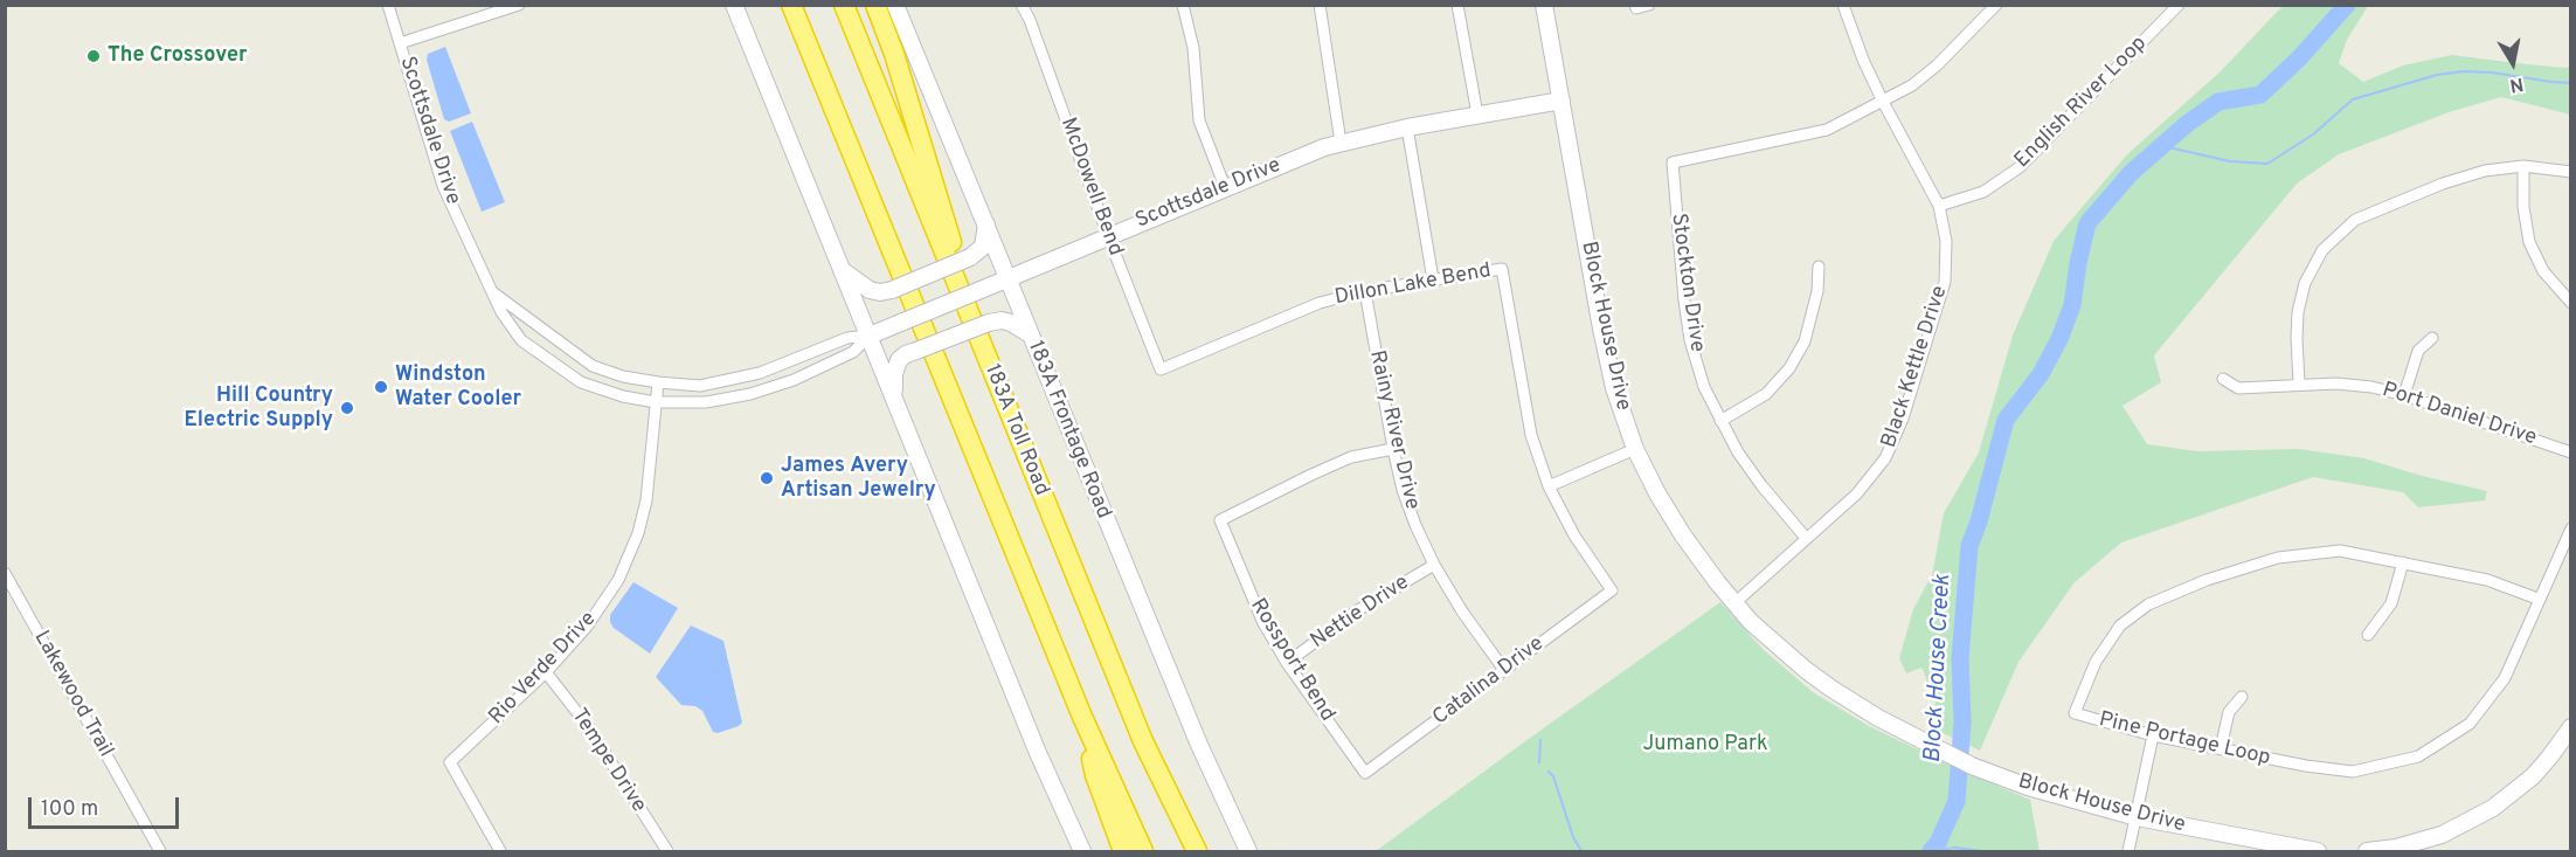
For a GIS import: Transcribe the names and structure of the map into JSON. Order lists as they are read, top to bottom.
{
  "streets": {
    "highway": ["183A Toll Road"],
    "street": [
      "English River Loop",
      "Scottsdale Drive",
      "McDowell Bend",
      "Stockton Drive",
      "Dillon Lake Bend",
      "Block House Drive",
      "Black Kettle Drive",
      "Port Daniel Drive",
      "183A Frontage Road",
      "Rainy River Drive",
      "Nettie Drive",
      "Rossport Bend",
      "Rio Verde Drive",
      "Catalina Drive",
      "Lakewood Trail",
      "Pine Portage Loop",
      "Tempe Drive"
    ]
  },
  "crossings": [
    ["English River Loop", "Black Kettle Drive"],
    ["Scottsdale Drive", "McDowell Bend"],
    ["Scottsdale Drive", "Block House Drive"],
    ["Scottsdale Drive", "183A Frontage Road"],
    ["Scottsdale Drive", "Rio Verde Drive"],
    ["McDowell Bend", "Dillon Lake Bend"],
    ["Stockton Drive", "Black Kettle Drive"],
    ["Dillon Lake Bend", "Rainy River Drive"],
    ["Dillon Lake Bend", "Catalina Drive"],
    ["Block House Drive", "Black Kettle Drive"],
    ["Rainy River Drive", "Nettie Drive"],
    ["Rainy River Drive", "Rossport Bend"],
    ["Rainy River Drive", "Catalina Drive"],
    ["Nettie Drive", "Rossport Bend"],
    ["Rossport Bend", "Catalina Drive"],
    ["Rio Verde Drive", "Tempe Drive"]
  ],
  "water": ["Block House Creek"],
  "parks": ["Jumano Park"],
  "places": [
    "The Crossover",
    "Windston Water Cooler",
    "Hill Country Electric Supply",
    "James Avery Artisan Jewelry"
  ],
  "scale_bar": "100 m",
  "north": "bottom"
}
